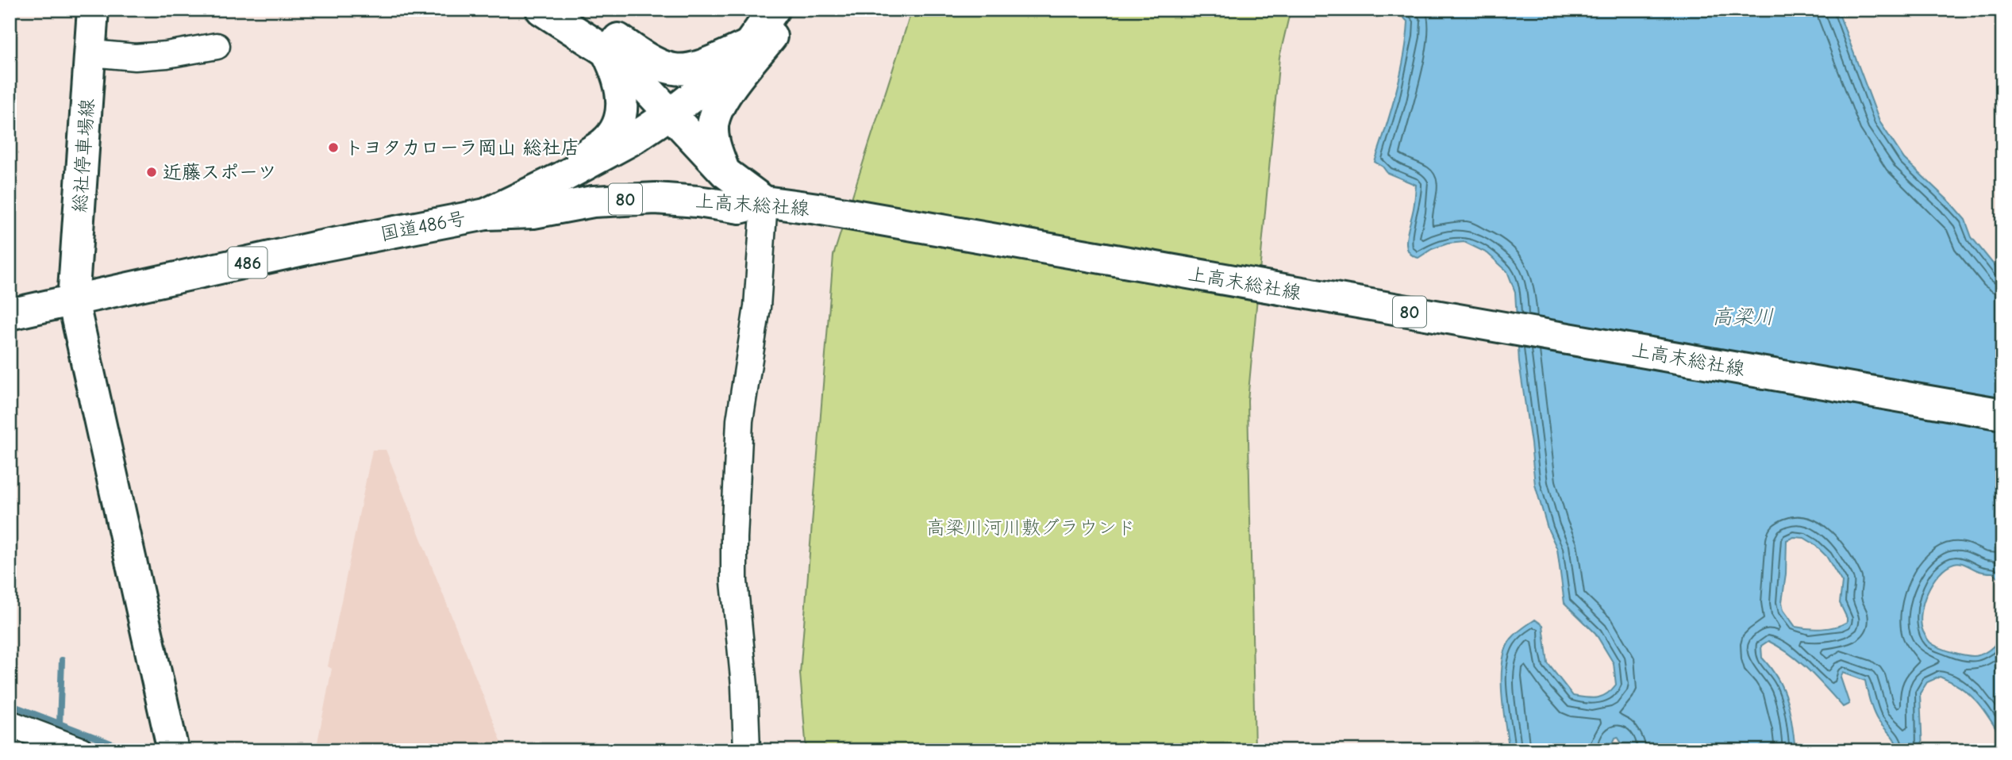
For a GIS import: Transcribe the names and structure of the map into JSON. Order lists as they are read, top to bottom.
{
  "streets": {
    "main road": [
      "総社停車場線",
      "80",
      "上高末総社線",
      "国道486号",
      "486"
    ]
  },
  "crossings": [
    ["総社停車場線", "国道486号"],
    ["上高末総社線", "国道486号"]
  ],
  "water": ["高梁川"],
  "parks": ["高梁川河川敷グラウンド"],
  "places": ["トヨタカローラ岡山 総社店", "近藤スポーツ"]
}
